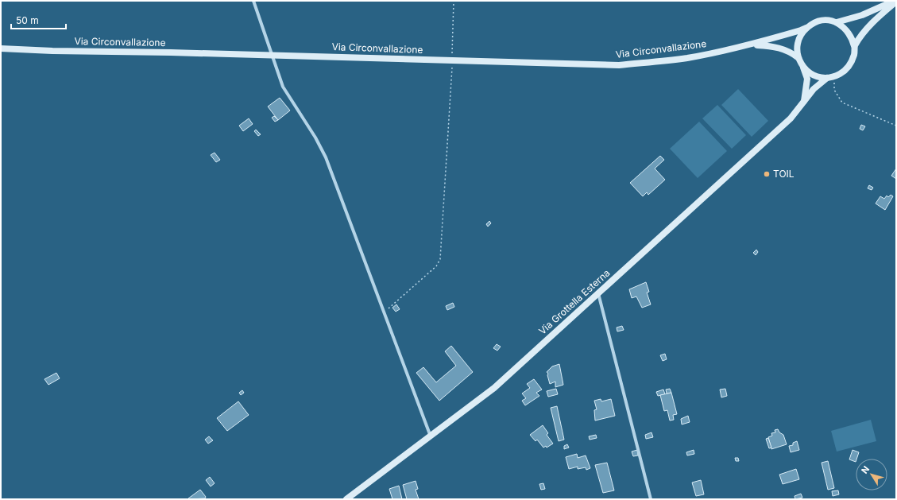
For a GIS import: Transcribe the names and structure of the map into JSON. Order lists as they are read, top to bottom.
{
  "streets": {
    "main road": ["Via Circonvallazione", "Via Grottella Esterna"]
  },
  "places": ["TOIL"],
  "scale_bar": "50 m",
  "north": "top left"
}
